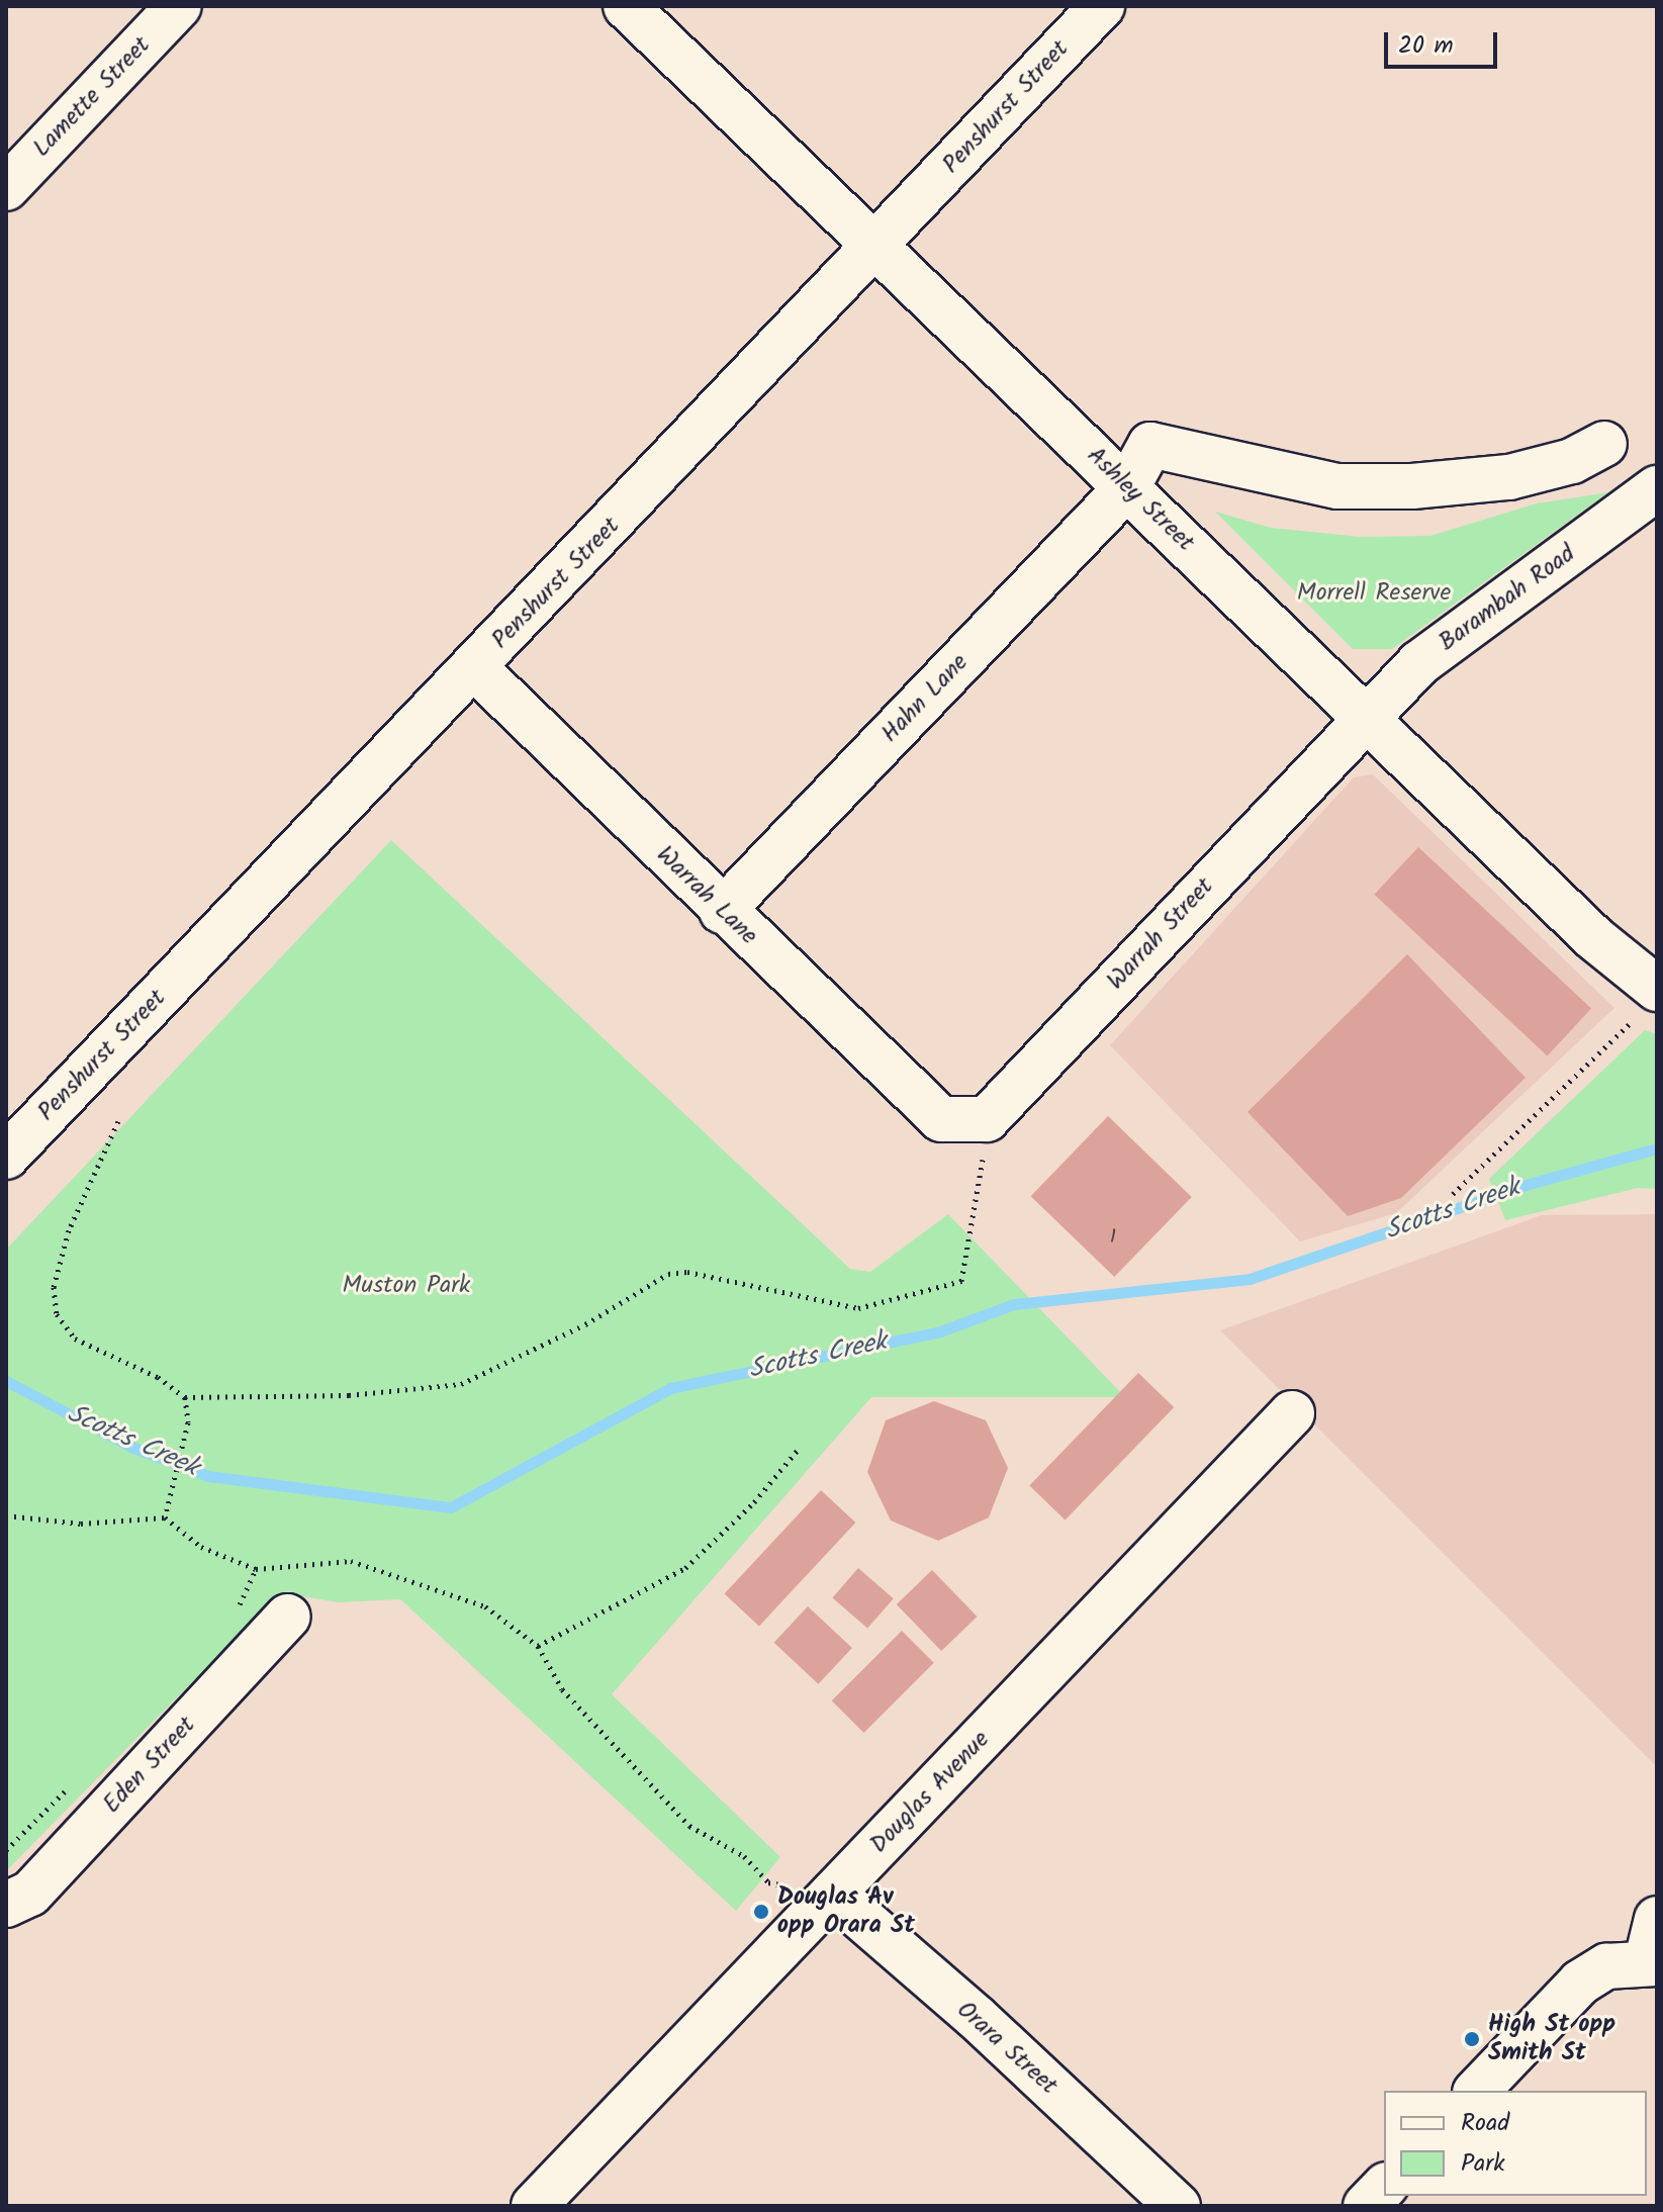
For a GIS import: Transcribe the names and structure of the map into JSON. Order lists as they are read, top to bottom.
{
  "streets": {
    "street": [
      "Lamette Street",
      "Penshurst Street",
      "Ashley Street",
      "Barambah Road",
      "Hahn Lane",
      "Warrah Lane",
      "Warrah Street",
      "Eden Street",
      "Douglas Avenue",
      "Orara Street"
    ]
  },
  "crossings": [
    ["Penshurst Street", "Ashley Street"],
    ["Penshurst Street", "Warrah Lane"],
    ["Ashley Street", "Barambah Road"],
    ["Ashley Street", "Hahn Lane"],
    ["Ashley Street", "Warrah Street"],
    ["Barambah Road", "Warrah Street"],
    ["Hahn Lane", "Warrah Lane"],
    ["Warrah Lane", "Warrah Street"],
    ["Douglas Avenue", "Orara Street"]
  ],
  "water": ["Scotts Creek"],
  "parks": ["Morrell Reserve", "Muston Park"],
  "places": ["Douglas Av opp Orara St", "High St opp Smith St"],
  "house_numbers": ["1"],
  "legend": ["Road", "Park"],
  "scale_bar": "20 m"
}
